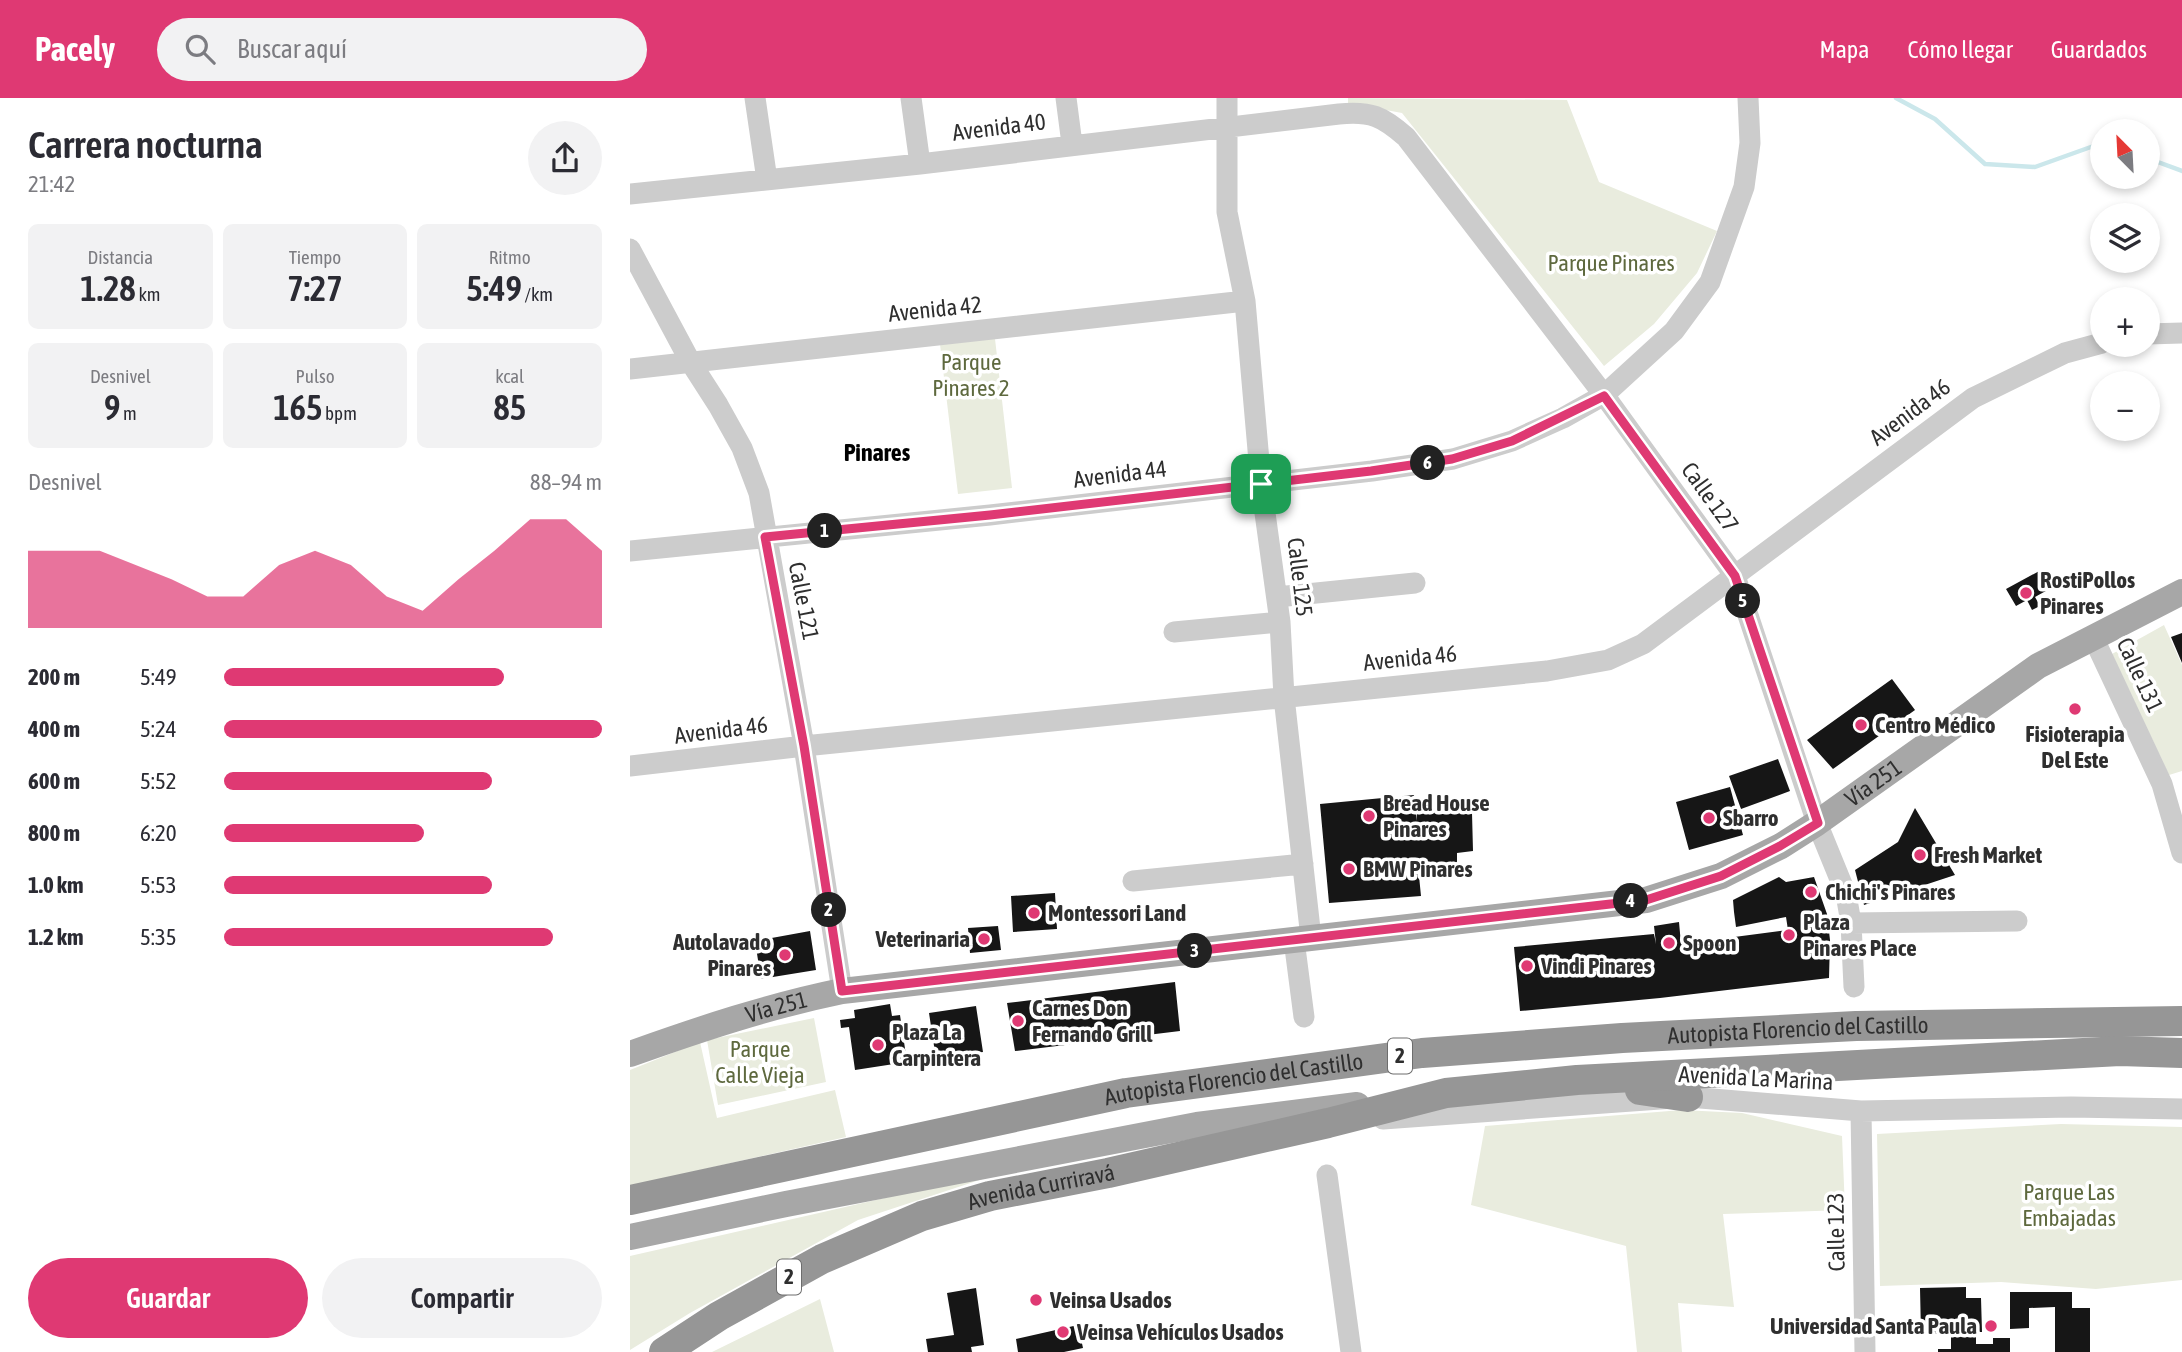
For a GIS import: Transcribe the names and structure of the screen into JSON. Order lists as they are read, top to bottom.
{
  "streets": {
    "highway": ["Autopista Florencio del Castillo", "2", "Avenida Curriravá"],
    "main road": ["Vía 251"],
    "street": [
      "Avenida 40",
      "Avenida 42",
      "Avenida 46",
      "Avenida 44",
      "Calle 127",
      "Calle 125",
      "Calle 121",
      "Calle 131",
      "Avenida La Marina",
      "Calle 123"
    ]
  },
  "crossings": [
    ["Avenida 40", "Calle 127"],
    ["Avenida 40", "Calle 125"],
    ["Avenida 42", "Calle 125"],
    ["Avenida 42", "Calle 121"],
    ["Avenida 46", "Calle 127"],
    ["Avenida 46", "Calle 125"],
    ["Avenida 46", "Calle 121"],
    ["Avenida 44", "Calle 127"],
    ["Avenida 44", "Calle 125"],
    ["Avenida 44", "Calle 121"],
    ["Calle 127", "Vía 251"],
    ["Calle 125", "Vía 251"],
    ["Calle 121", "Vía 251"],
    ["Calle 131", "Vía 251"],
    ["Autopista Florencio del Castillo", "Avenida Curriravá"],
    ["Avenida La Marina", "Avenida Curriravá"],
    ["Avenida La Marina", "Calle 123"]
  ],
  "districts": ["Pinares"],
  "parks": [
    "Parque Pinares",
    "Parque Pinares 2",
    "Parque Calle Vieja",
    "Parque Las Embajadas"
  ],
  "places": [
    "RostiPollos Pinares",
    "Fisioterapia Del Este",
    "Centro Médico",
    "Bread House Pinares",
    "Sbarro",
    "Fresh Market",
    "BMW Pinares",
    "Chichi's Pinares",
    "Montessori Land",
    "Plaza Pinares Place",
    "Veterinaria",
    "Spoon",
    "Autolavado Pinares",
    "Vindi Pinares",
    "Carnes Don Fernando Grill",
    "Plaza La Carpintera",
    "Veinsa Usados",
    "Universidad Santa Paula",
    "Veinsa Vehículos Usados"
  ],
  "north": "top left",
  "page": {
    "header": "Pacely",
    "search": "Buscar aquí",
    "nav": ["Mapa", "Cómo llegar", "Guardados"],
    "heading": ["Carrera nocturna", "21:42"],
    "map_buttons": ["+", "−"],
    "stats": [
      ["Distancia", "1.28 km"],
      ["Tiempo", "7:27"],
      ["Ritmo", "5:49 /km"],
      ["Desnivel", "9 m"],
      ["Pulso", "165 bpm"],
      ["kcal", "85"]
    ],
    "pins": [
      "6",
      "1",
      "5",
      "4",
      "2",
      "3"
    ],
    "chart": ["Desnivel", "88–94 m"],
    "list": [
      {
        "name": "200 m",
        "note": "5:49"
      },
      {
        "name": "400 m",
        "note": "5:24"
      },
      {
        "name": "600 m",
        "note": "5:52"
      },
      {
        "name": "800 m",
        "note": "6:20"
      },
      {
        "name": "1.0 km",
        "note": "5:53"
      },
      {
        "name": "1.2 km",
        "note": "5:35"
      }
    ],
    "buttons": ["Guardar", "Compartir"]
  }
}
